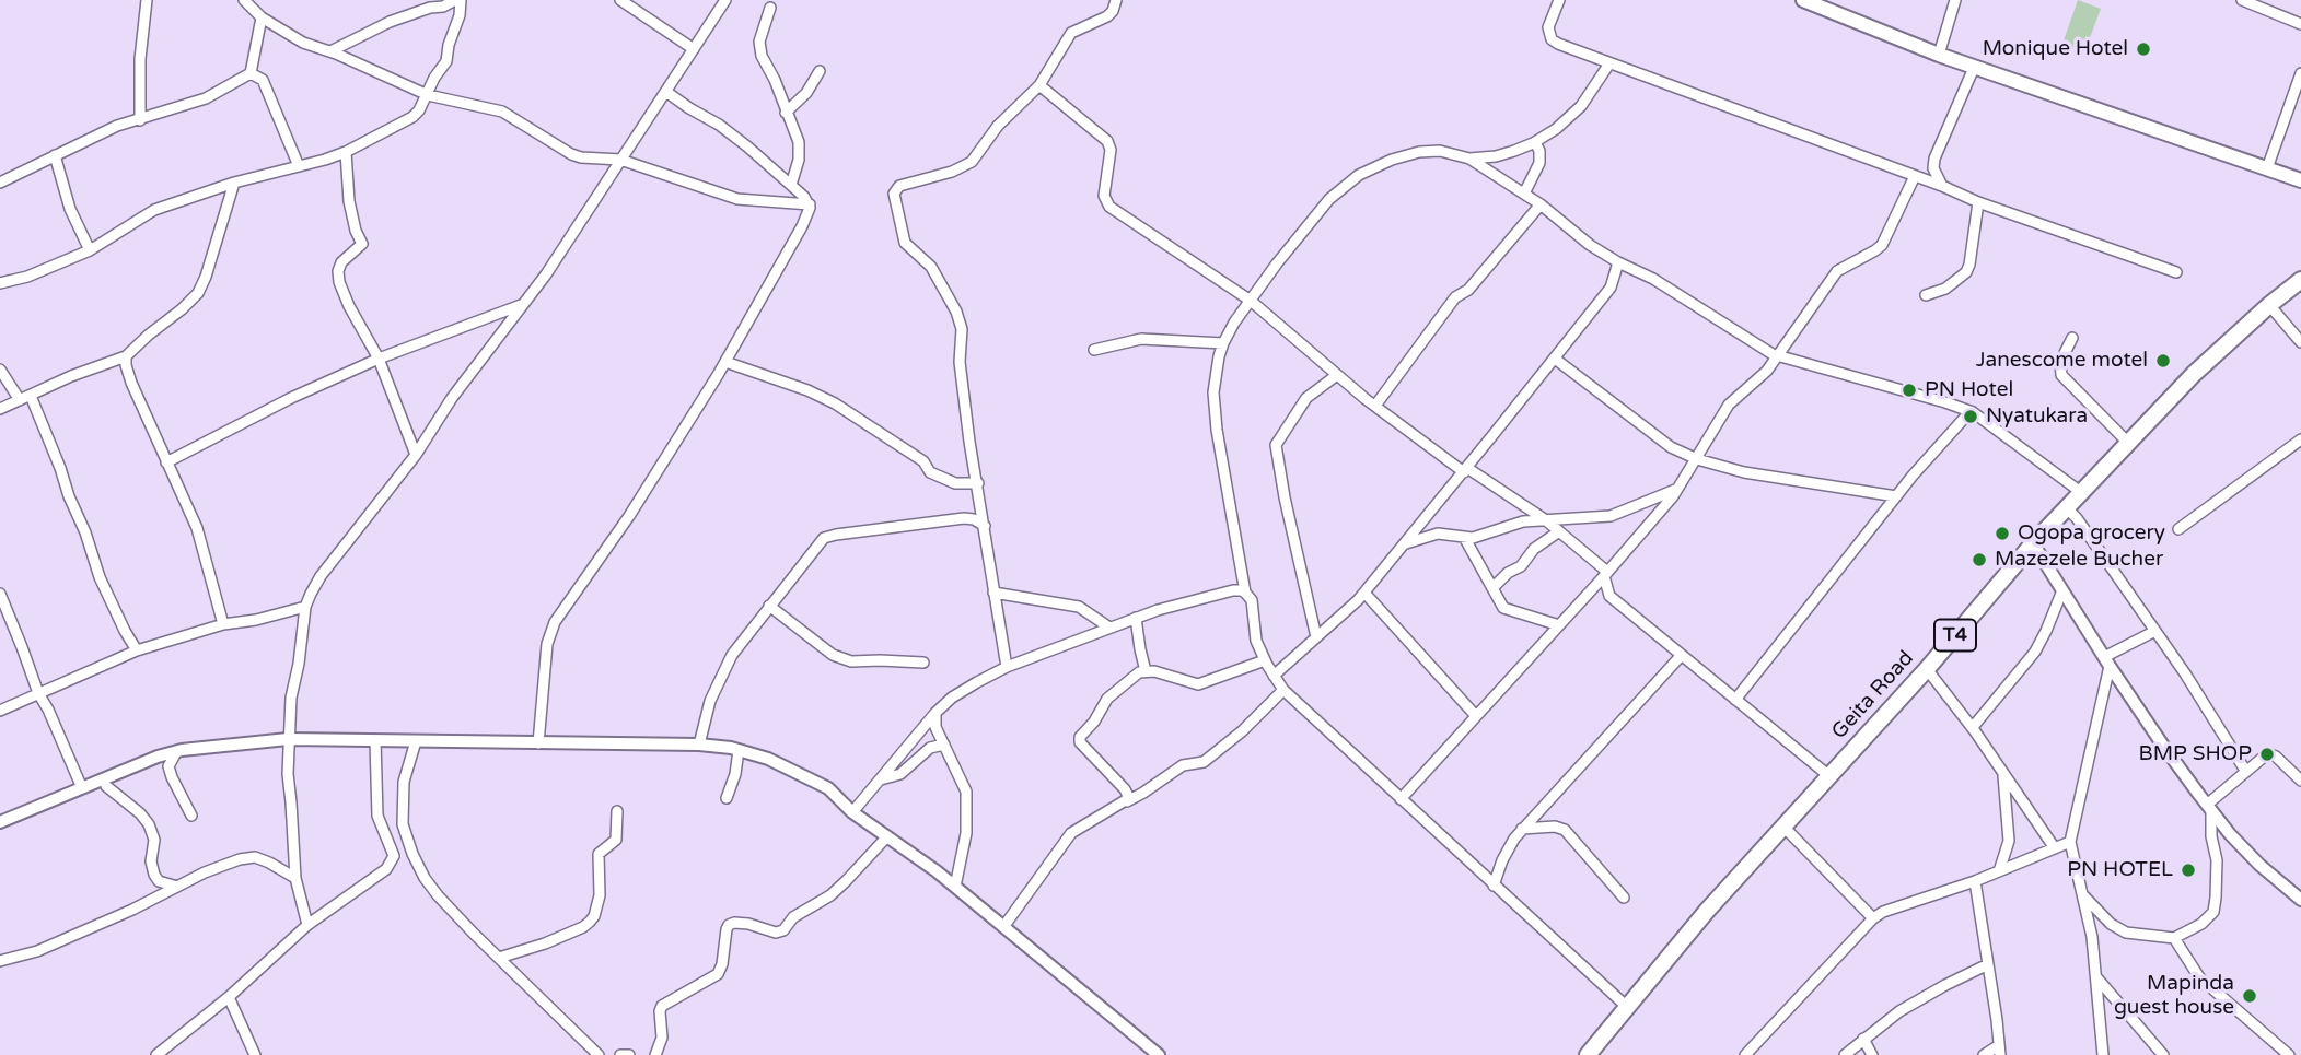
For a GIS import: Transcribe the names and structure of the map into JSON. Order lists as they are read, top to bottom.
{
  "streets": {
    "highway": ["T4", "Geita Road"]
  },
  "places": [
    "Monique Hotel",
    "Janescome motel",
    "PN Hotel",
    "Nyatukara",
    "Ogopa grocery",
    "Mazezele Bucher",
    "BMP SHOP",
    "PN HOTEL",
    "Mapinda guest house"
  ]
}
